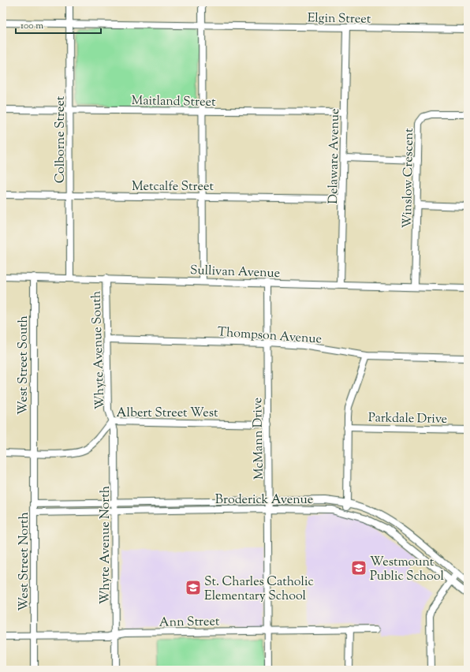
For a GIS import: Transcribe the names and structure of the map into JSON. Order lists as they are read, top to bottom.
{
  "streets": {
    "street": [
      "Elgin Street",
      "Maitland Street",
      "Colborne Street",
      "Delaware Avenue",
      "Winslow Crescent",
      "Metcalfe Street",
      "Sullivan Avenue",
      "Thompson Avenue",
      "Whyte Avenue South",
      "West Street South",
      "Albert Street West",
      "Parkdale Drive",
      "McMann Drive",
      "Broderick Avenue",
      "Whyte Avenue North",
      "West Street North",
      "Ann Street"
    ]
  },
  "crossings": [
    ["Elgin Street", "Colborne Street"],
    ["Elgin Street", "Delaware Avenue"],
    ["Maitland Street", "Colborne Street"],
    ["Maitland Street", "Delaware Avenue"],
    ["Colborne Street", "Metcalfe Street"],
    ["Colborne Street", "Sullivan Avenue"],
    ["Delaware Avenue", "Metcalfe Street"],
    ["Delaware Avenue", "Sullivan Avenue"],
    ["Winslow Crescent", "Sullivan Avenue"],
    ["Sullivan Avenue", "Whyte Avenue South"],
    ["Sullivan Avenue", "West Street South"],
    ["Sullivan Avenue", "McMann Drive"],
    ["Thompson Avenue", "Whyte Avenue South"],
    ["Thompson Avenue", "McMann Drive"],
    ["Whyte Avenue South", "Albert Street West"],
    ["Whyte Avenue South", "Whyte Avenue North"],
    ["West Street South", "Albert Street West"],
    ["West Street South", "West Street North"],
    ["Albert Street West", "McMann Drive"],
    ["Albert Street West", "Whyte Avenue North"],
    ["Albert Street West", "West Street North"],
    ["McMann Drive", "Broderick Avenue"],
    ["McMann Drive", "Ann Street"],
    ["Broderick Avenue", "Whyte Avenue North"],
    ["Broderick Avenue", "West Street North"],
    ["Whyte Avenue North", "Ann Street"],
    ["West Street North", "Ann Street"]
  ],
  "places": {
    "school or university": ["Westmount Public School", "St. Charles Catholic Elementary School"]
  },
  "scale_bar": "100 m"
}
